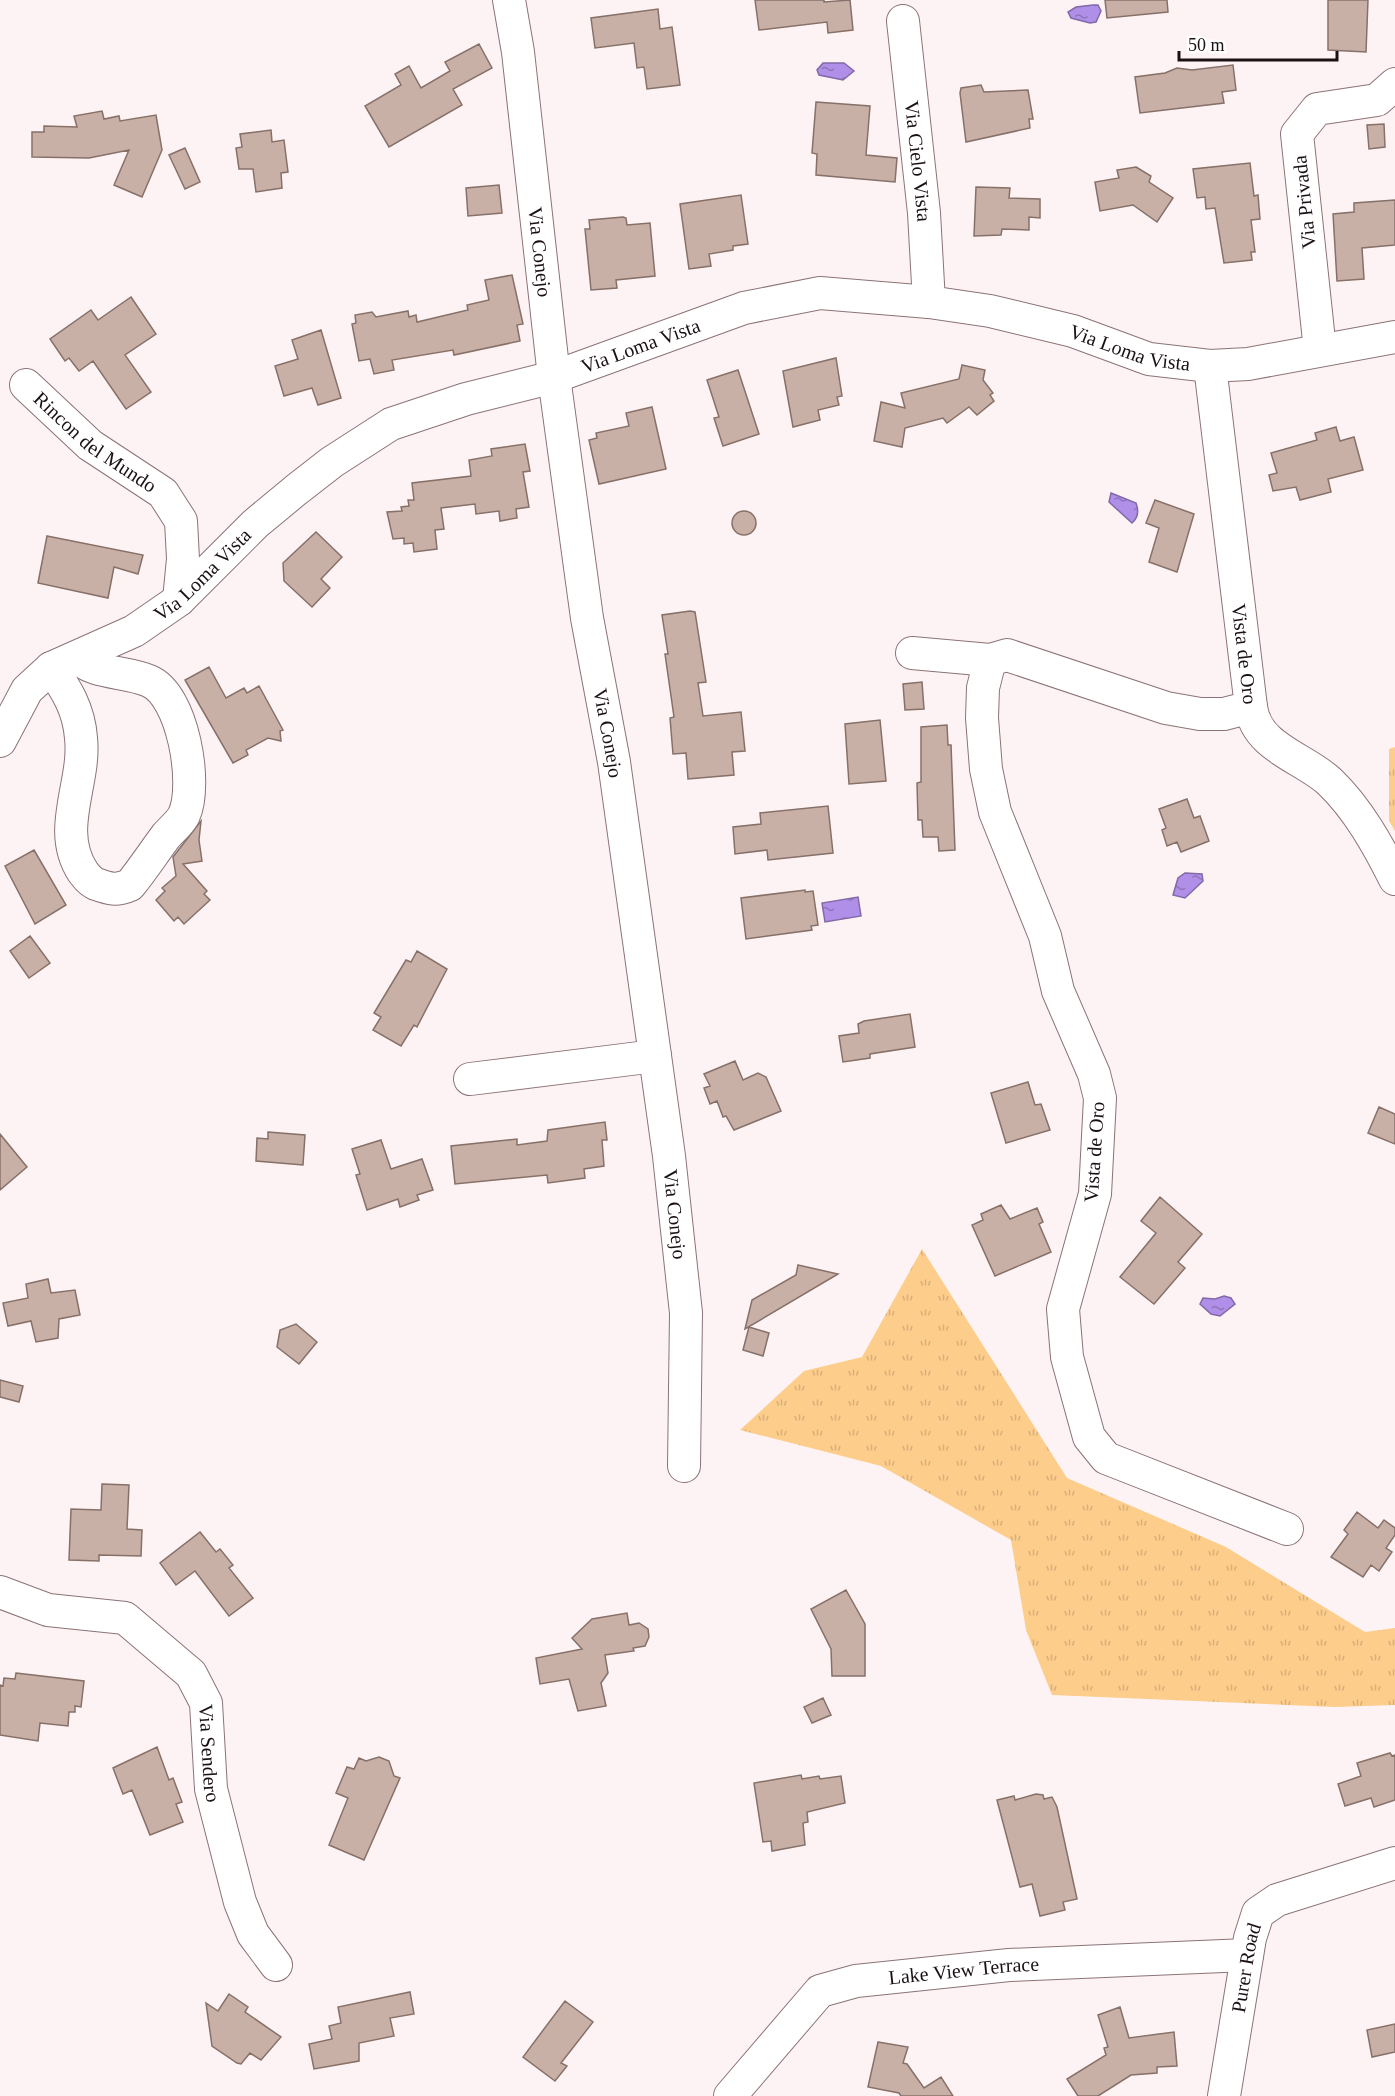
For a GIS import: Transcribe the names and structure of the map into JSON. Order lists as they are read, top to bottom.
{
  "streets": {
    "street": [
      "Via Cielo Vista",
      "Via Privada",
      "Via Conejo",
      "Via Loma Vista",
      "Rincon del Mundo",
      "Vista de Oro",
      "Via Sendero",
      "Purer Road",
      "Lake View Terrace"
    ]
  },
  "crossings": [
    ["Via Cielo Vista", "Via Loma Vista"],
    ["Via Privada", "Via Loma Vista"],
    ["Via Conejo", "Via Loma Vista"],
    ["Via Loma Vista", "Rincon del Mundo"],
    ["Via Loma Vista", "Vista de Oro"],
    ["Purer Road", "Lake View Terrace"]
  ],
  "scale_bar": "50 m"
}
